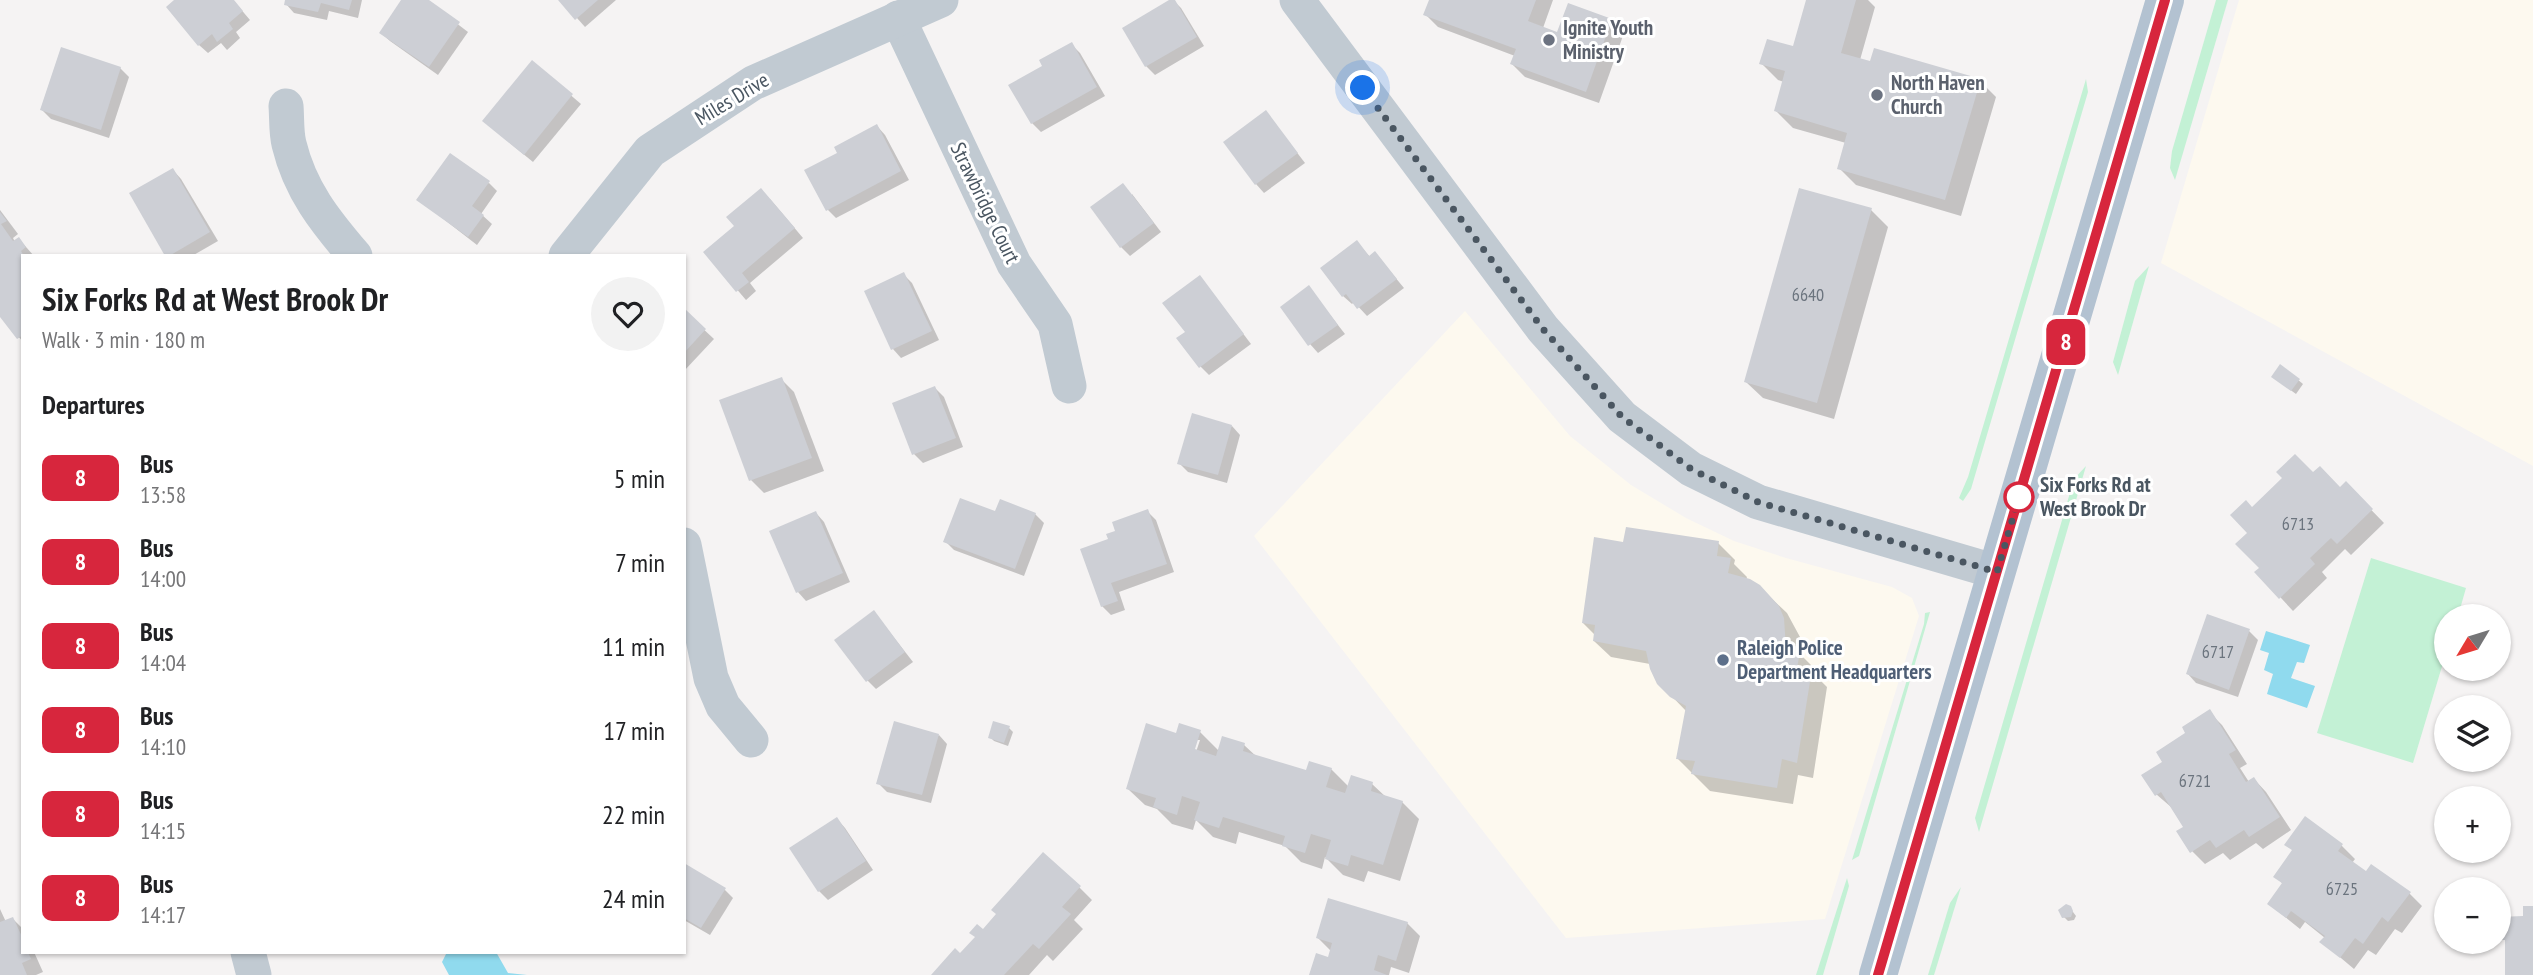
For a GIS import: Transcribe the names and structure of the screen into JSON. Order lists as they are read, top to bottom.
{
  "streets": {
    "street": ["Miles Drive", "Strawbridge Court"]
  },
  "crossings": [
    ["Miles Drive", "Strawbridge Court"]
  ],
  "places": [
    "Ignite Youth Ministry",
    "North Haven Church",
    "Six Forks Rd at West Brook Dr",
    "Raleigh Police Department Headquarters"
  ],
  "lines": ["bus line 8"],
  "house_numbers": [
    "6640",
    "6713",
    "6717",
    "6721",
    "6725"
  ],
  "north": "bottom left",
  "page": {
    "on_map": "8",
    "heading": [
      ["Six Forks Rd at West Brook Dr", "Walk · 3 min · 180 m"],
      "Departures"
    ],
    "list": [
      {
        "mark": "8",
        "name": "Bus",
        "note": "13:58",
        "value": "5 min"
      },
      {
        "mark": "8",
        "name": "Bus",
        "note": "14:00",
        "value": "7 min"
      },
      {
        "mark": "8",
        "name": "Bus",
        "note": "14:04",
        "value": "11 min"
      },
      {
        "mark": "8",
        "name": "Bus",
        "note": "14:10",
        "value": "17 min"
      },
      {
        "mark": "8",
        "name": "Bus",
        "note": "14:15",
        "value": "22 min"
      },
      {
        "mark": "8",
        "name": "Bus",
        "note": "14:17",
        "value": "24 min"
      }
    ],
    "map_buttons": ["+", "−"]
  }
}
